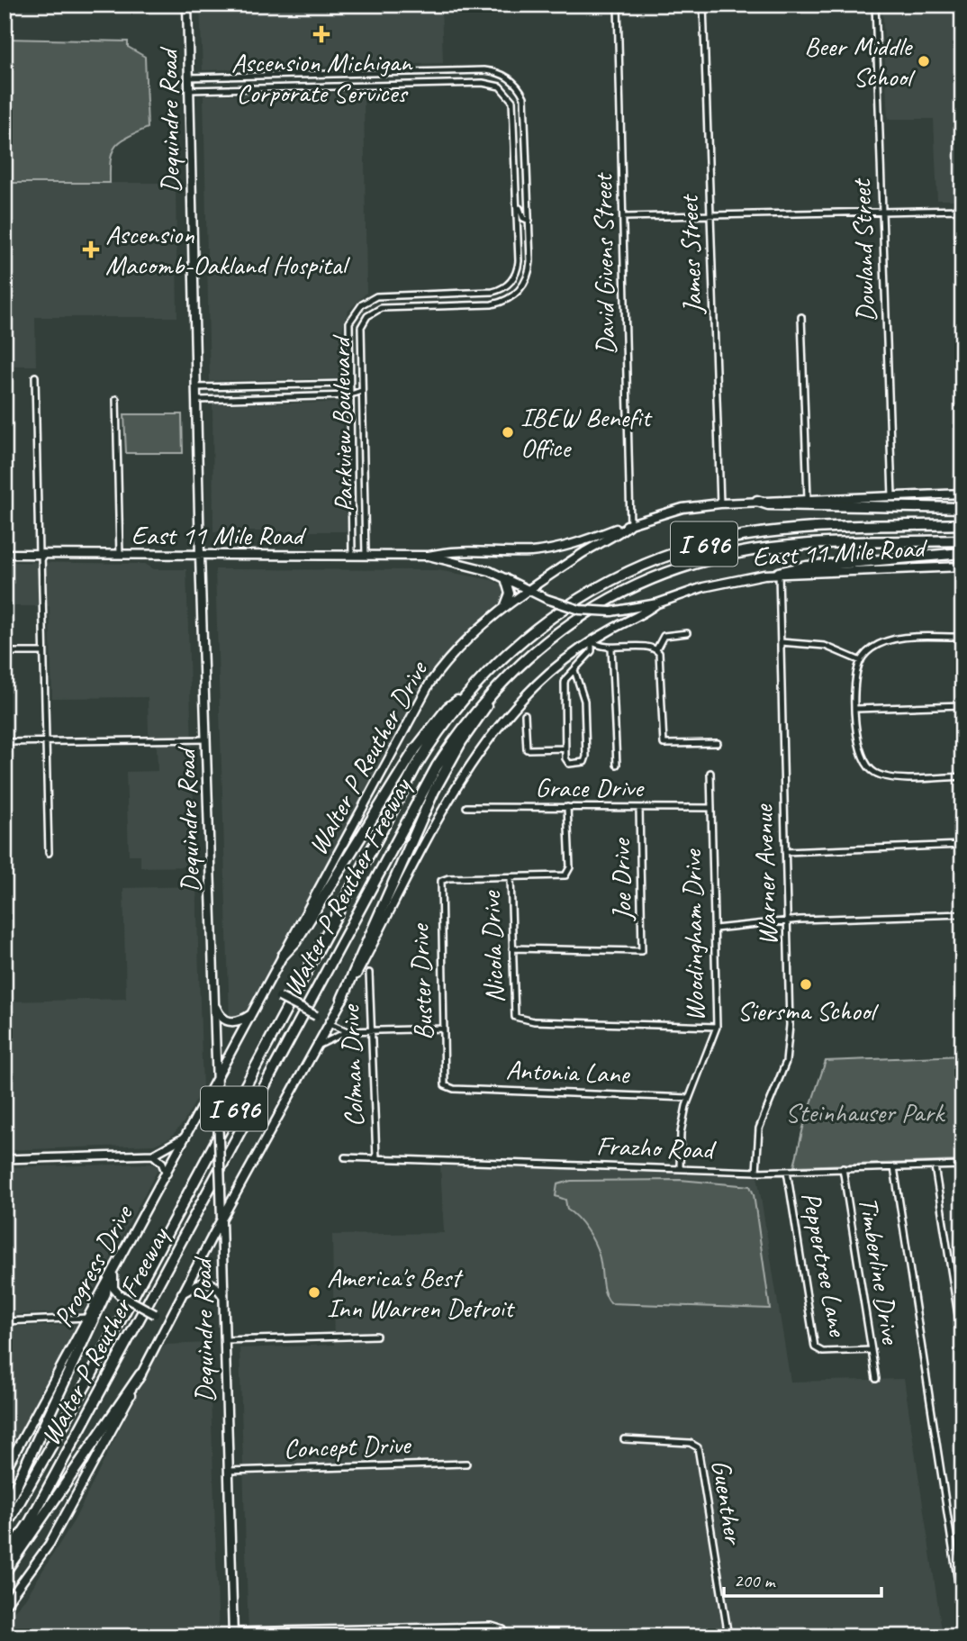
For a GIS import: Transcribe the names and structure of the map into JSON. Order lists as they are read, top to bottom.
{
  "streets": {
    "highway": ["I 696", "Walter P Reuther Freeway"],
    "main road": [
      "Dequindre Road",
      "East 11 Mile Road",
      "Walter P Reuther Drive",
      "Progress Drive"
    ],
    "street": [
      "Dowland Street",
      "James Street",
      "David Givens Street",
      "Parkview Boulevard",
      "Grace Drive",
      "Warner Avenue",
      "Joe Drive",
      "Woodingham Drive",
      "Nicola Drive",
      "Buster Drive",
      "Colman Drive",
      "Antonia Lane",
      "Frazho Road",
      "Peppertree Lane",
      "Timberline Drive",
      "Concept Drive",
      "Guenther"
    ]
  },
  "crossings": [
    ["Dequindre Road", "Parkview Boulevard"],
    ["Dequindre Road", "East 11 Mile Road"],
    ["Dequindre Road", "Walter P Reuther Drive"],
    ["Dequindre Road", "Progress Drive"],
    ["Dequindre Road", "Concept Drive"],
    ["Dowland Street", "East 11 Mile Road"],
    ["James Street", "East 11 Mile Road"],
    ["David Givens Street", "East 11 Mile Road"],
    ["David Givens Street", "Walter P Reuther Drive"],
    ["Parkview Boulevard", "East 11 Mile Road"],
    ["East 11 Mile Road", "Walter P Reuther Drive"],
    ["East 11 Mile Road", "Warner Avenue"],
    ["Walter P Reuther Drive", "Progress Drive"],
    ["Grace Drive", "Joe Drive"],
    ["Grace Drive", "Woodingham Drive"],
    ["Warner Avenue", "Frazho Road"],
    ["Joe Drive", "Nicola Drive"],
    ["Woodingham Drive", "Nicola Drive"],
    ["Woodingham Drive", "Antonia Lane"],
    ["Woodingham Drive", "Frazho Road"],
    ["Nicola Drive", "Buster Drive"],
    ["Buster Drive", "Antonia Lane"],
    ["Colman Drive", "Frazho Road"],
    ["Frazho Road", "Peppertree Lane"],
    ["Frazho Road", "Timberline Drive"],
    ["Peppertree Lane", "Timberline Drive"]
  ],
  "parks": ["Steinhauser Park"],
  "places": {
    "health": ["Ascension Michigan Corporate Services", "Ascension Macomb-Oakland Hospital"],
    "other": [
      "Beer Middle School",
      "IBEW Benefit Office",
      "Siersma School",
      "America's Best Inn Warren Detroit"
    ]
  },
  "scale_bar": "200 m"
}
